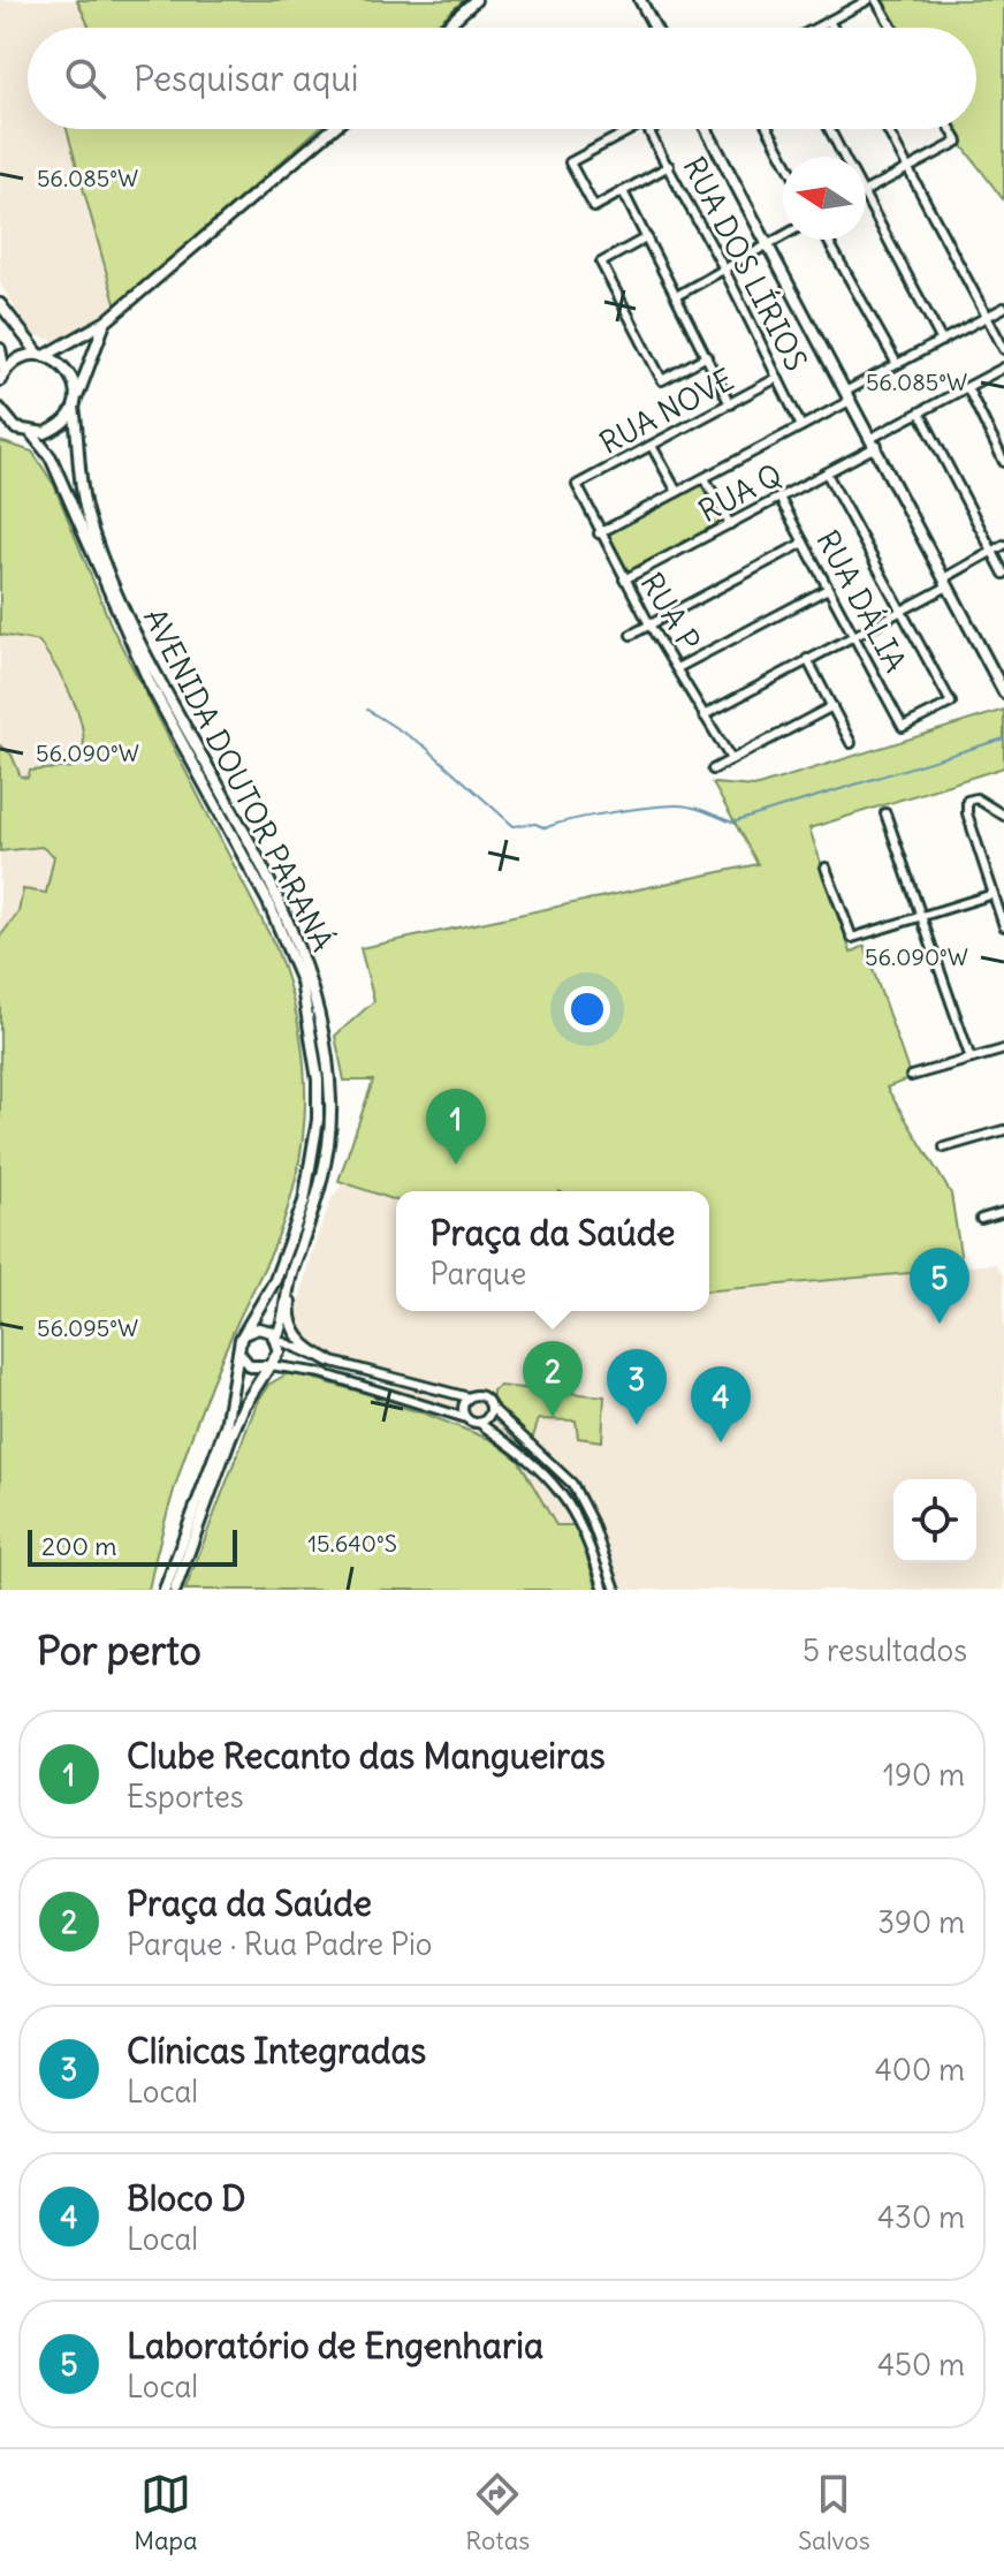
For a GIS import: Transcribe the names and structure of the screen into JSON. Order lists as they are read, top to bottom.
{
  "streets": {
    "main road": ["AVENIDA DOUTOR PARANÁ"],
    "street": [
      "RUA DOS LÍRIOS",
      "RUA NOVE",
      "RUA Q",
      "RUA DÁLIA",
      "RUA P"
    ]
  },
  "crossings": [
    ["RUA DOS LÍRIOS", "RUA NOVE"],
    ["RUA NOVE", "RUA P"],
    ["RUA Q", "RUA DÁLIA"],
    ["RUA Q", "RUA P"]
  ],
  "scale_bar": "200 m",
  "north": "left",
  "page": {
    "search": "Pesquisar aqui",
    "pins": [
      "1",
      "5",
      "2",
      "3",
      "4"
    ],
    "popup": ["Praça da Saúde", "Parque"],
    "scale": "200 m",
    "heading": ["Por perto", "5 resultados"],
    "list": [
      {
        "mark": "1",
        "name": "Clube Recanto das Mangueiras",
        "note": "Esportes",
        "value": "190 m"
      },
      {
        "mark": "2",
        "name": "Praça da Saúde",
        "note": "Parque · Rua Padre Pio",
        "value": "390 m"
      },
      {
        "mark": "3",
        "name": "Clínicas Integradas",
        "note": "Local",
        "value": "400 m"
      },
      {
        "mark": "4",
        "name": "Bloco D",
        "note": "Local",
        "value": "430 m"
      },
      {
        "mark": "5",
        "name": "Laboratório de Engenharia",
        "note": "Local",
        "value": "450 m"
      }
    ],
    "nav": ["Mapa", "Rotas", "Salvos"]
  },
  "coordinates": [
    "56.085°W",
    "56.090°W",
    "56.095°W",
    "15.640°S"
  ]
}
